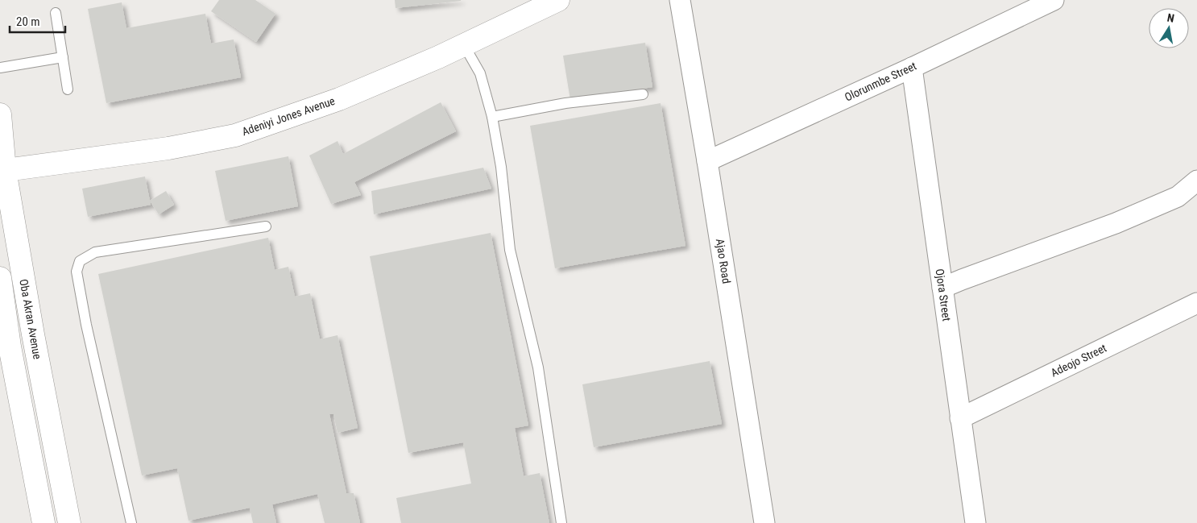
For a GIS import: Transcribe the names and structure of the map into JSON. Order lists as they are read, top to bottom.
{
  "streets": {
    "main road": ["Adeniyi Jones Avenue", "Oba Akran Avenue"],
    "street": [
      "Olorunmbe Street",
      "Ajao Road",
      "Ojora Street",
      "Adeojo Street"
    ]
  },
  "crossings": [
    ["Olorunmbe Street", "Ajao Road"],
    ["Olorunmbe Street", "Ojora Street"],
    ["Adeniyi Jones Avenue", "Oba Akran Avenue"],
    ["Ojora Street", "Adeojo Street"]
  ],
  "scale_bar": "20 m",
  "north": "top"
}
